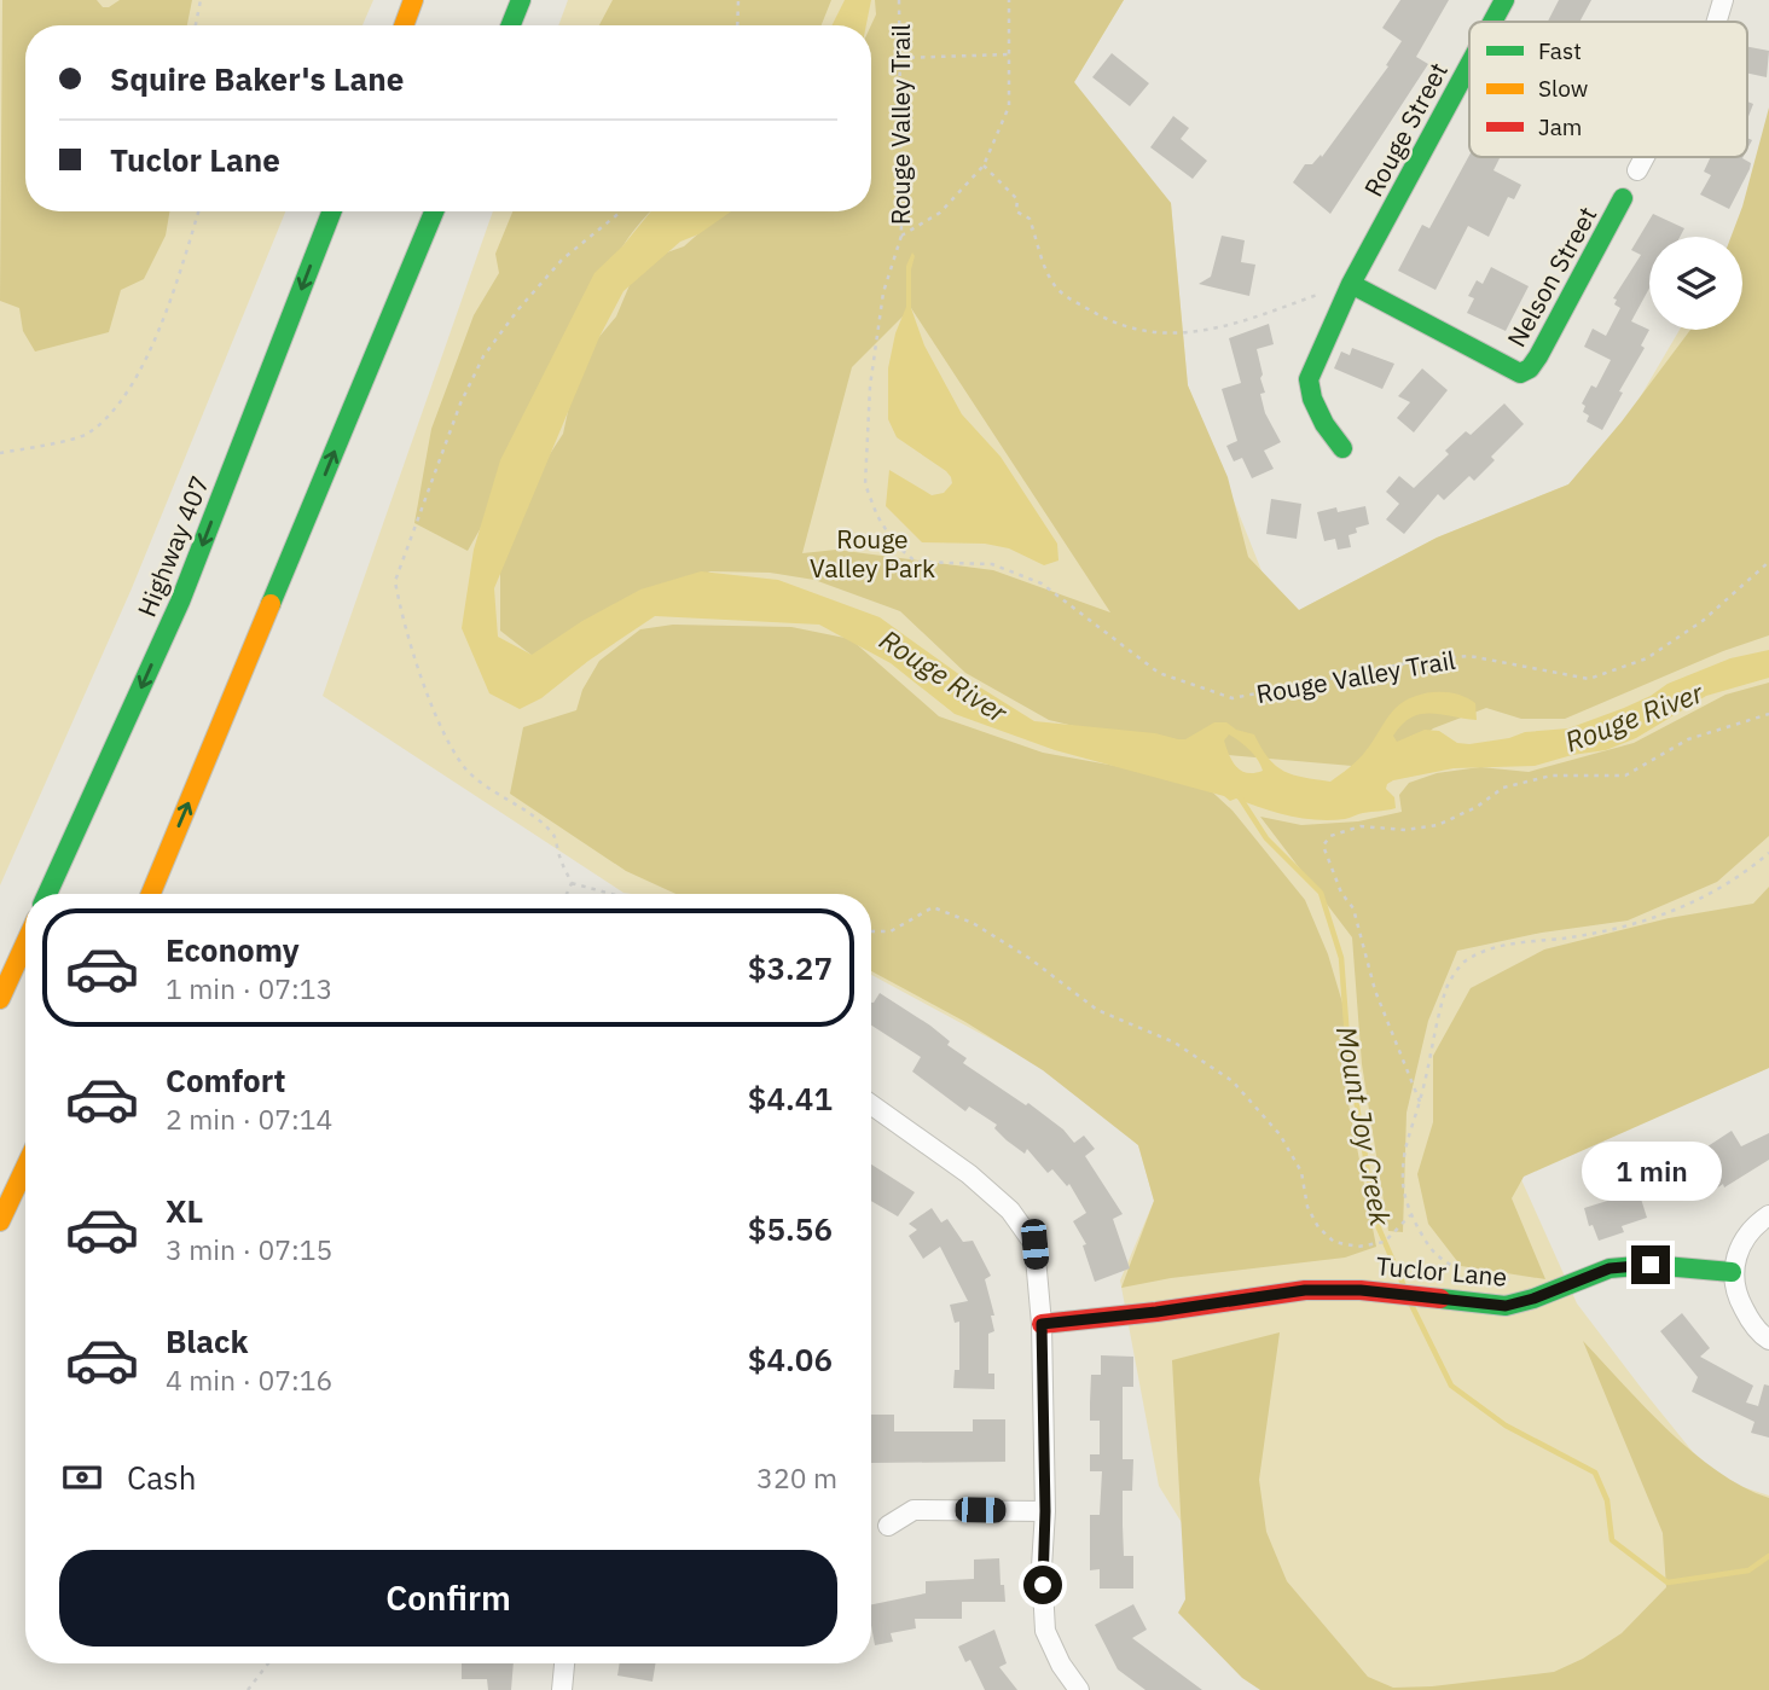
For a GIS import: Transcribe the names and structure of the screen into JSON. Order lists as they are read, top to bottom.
{
  "streets": {
    "main road": [
      "Rouge Street",
      "Nelson Street",
      "Highway 407",
      "Tuclor Lane"
    ],
    "path": ["Rouge Valley Trail"]
  },
  "crossings": [
    ["Rouge Street", "Nelson Street"]
  ],
  "water": ["Rouge River", "Mount Joy Creek"],
  "parks": ["Rouge Valley Park"],
  "legend": ["Fast", "Slow", "Jam"],
  "page": {
    "banner": ["Squire Baker's Lane", "Tuclor Lane"],
    "list": [
      {
        "name": "Economy",
        "note": "1 min · 07:13",
        "value": "$3.27"
      },
      {
        "name": "Comfort",
        "note": "2 min · 07:14",
        "value": "$4.41"
      },
      {
        "name": "XL",
        "note": "3 min · 07:15",
        "value": "$5.56"
      },
      {
        "name": "Black",
        "note": "4 min · 07:16",
        "value": "$4.06"
      }
    ],
    "bubble": "1 min",
    "pay": ["Cash", "320 m"],
    "buttons": "Confirm"
  }
}
